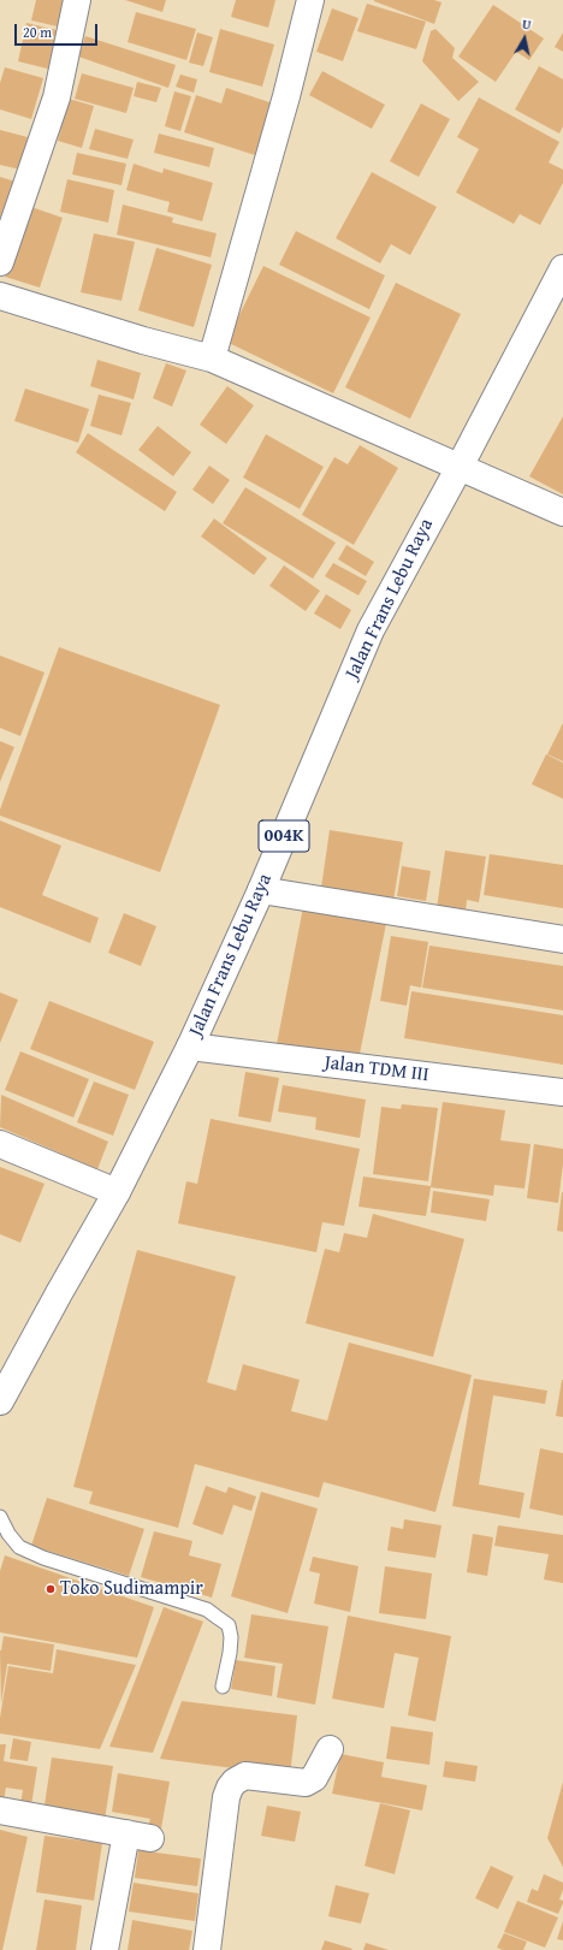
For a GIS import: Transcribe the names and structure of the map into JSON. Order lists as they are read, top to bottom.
{
  "streets": {
    "street": ["Jalan Frans Lebu Raya", "004K", "Jalan TDM III"]
  },
  "crossings": [
    ["Jalan Frans Lebu Raya", "Jalan TDM III"]
  ],
  "places": ["Toko Sudimampir"],
  "scale_bar": "20 m",
  "north": "top"
}
